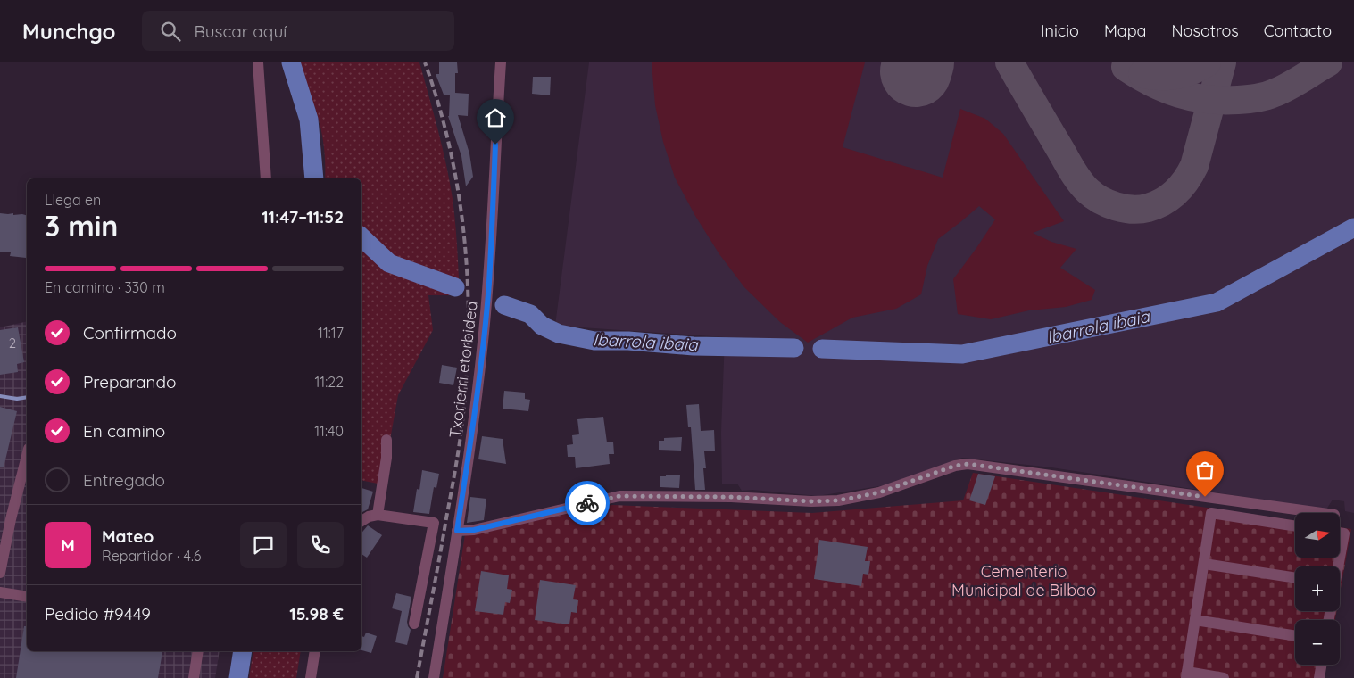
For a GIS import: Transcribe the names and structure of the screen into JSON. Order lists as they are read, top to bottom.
{
  "streets": {
    "street": ["Txorierri etorbidea"]
  },
  "water": ["Ibarrola ibaia"],
  "parks": ["Cementerio Municipal de Bilbao"],
  "house_numbers": ["2"],
  "north": "right",
  "page": {
    "header": "Munchgo",
    "search": "Buscar aquí",
    "nav": [
      "Inicio",
      "Mapa",
      "Nosotros",
      "Contacto"
    ],
    "heading": ["3 min", "Llega en", "11:47–11:52"],
    "panel": [
      "Mateo",
      "Repartidor · 4.6",
      "Pedido #9449",
      "15.98 €"
    ],
    "bar": "En camino · 330 m",
    "list": [
      ["Confirmado", "11:17"],
      ["Preparando", "11:22"],
      ["En camino", "11:40"],
      "Entregado"
    ],
    "map_buttons": ["+", "−"],
    "round": "M"
  }
}
